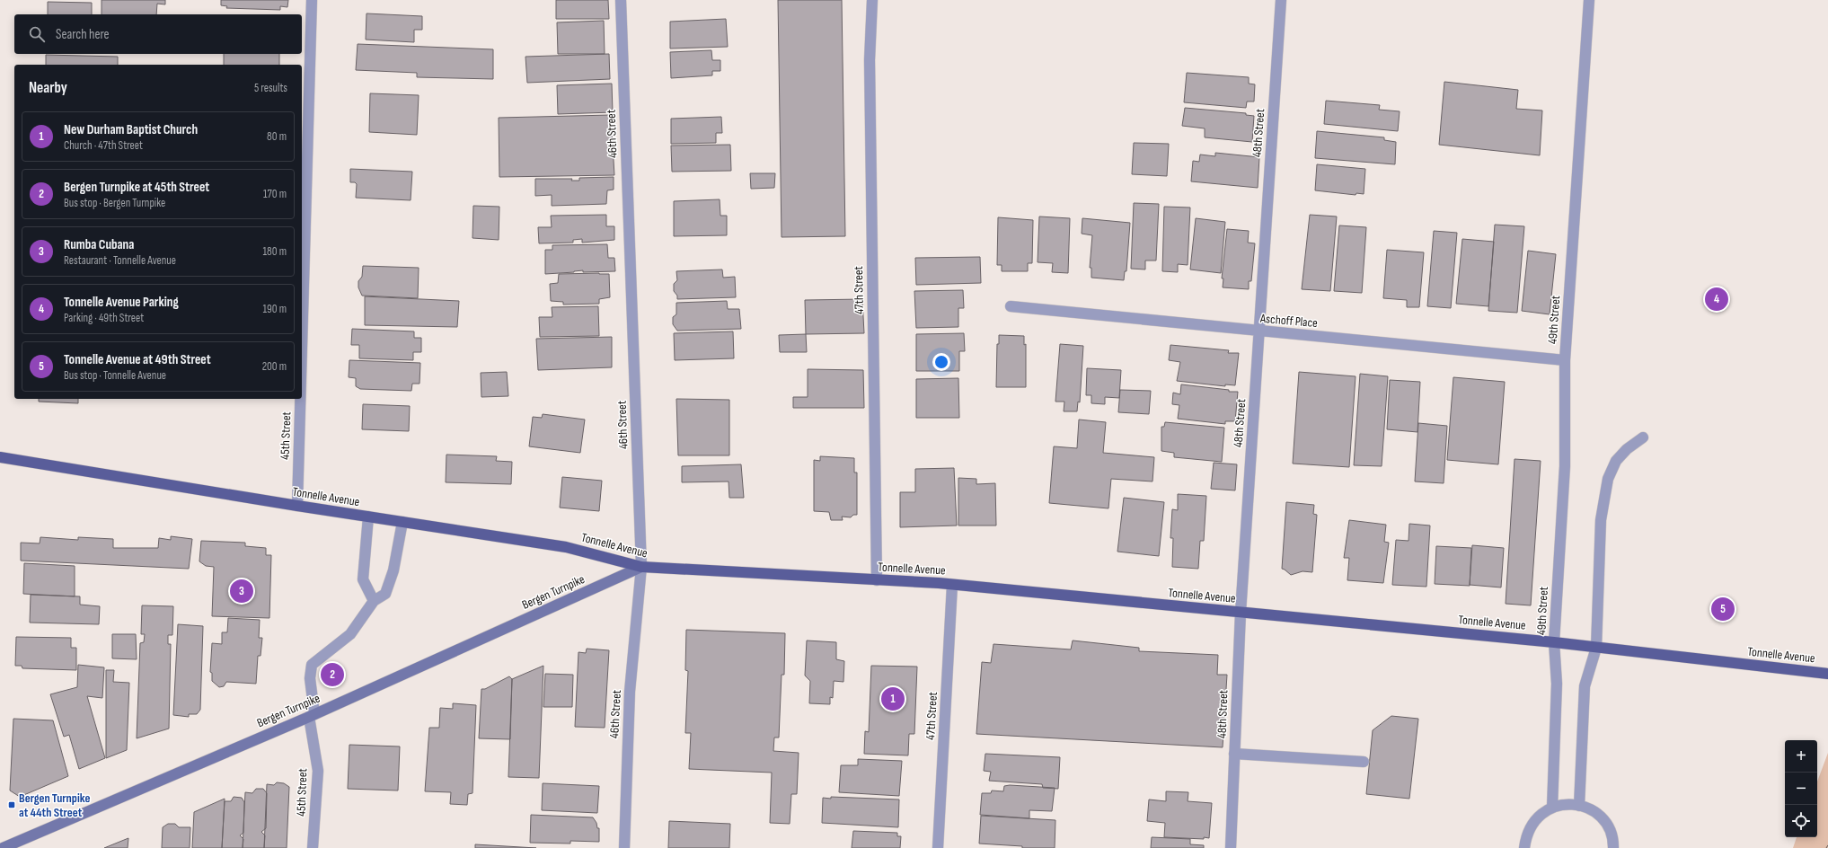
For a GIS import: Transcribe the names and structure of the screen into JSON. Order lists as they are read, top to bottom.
{
  "streets": {
    "main road": ["Tonnelle Avenue", "Bergen Turnpike"],
    "street": [
      "48th Street",
      "46th Street",
      "47th Street",
      "49th Street",
      "Aschoff Place",
      "45th Street"
    ]
  },
  "crossings": [
    ["48th Street", "Aschoff Place"],
    ["48th Street", "Tonnelle Avenue"],
    ["46th Street", "Tonnelle Avenue"],
    ["46th Street", "Bergen Turnpike"],
    ["47th Street", "Tonnelle Avenue"],
    ["49th Street", "Aschoff Place"],
    ["49th Street", "Tonnelle Avenue"],
    ["45th Street", "Tonnelle Avenue"],
    ["45th Street", "Bergen Turnpike"],
    ["Tonnelle Avenue", "Bergen Turnpike"]
  ],
  "places": {
    "transit": ["Bergen Turnpike at 44th Street"]
  },
  "page": {
    "search": "Search here",
    "heading": ["Nearby", "5 results"],
    "list": [
      {
        "mark": "1",
        "name": "New Durham Baptist Church",
        "note": "Church · 47th Street",
        "value": "80 m"
      },
      {
        "mark": "2",
        "name": "Bergen Turnpike at 45th Street",
        "note": "Bus stop · Bergen Turnpike",
        "value": "170 m"
      },
      {
        "mark": "3",
        "name": "Rumba Cubana",
        "note": "Restaurant · Tonnelle Avenue",
        "value": "180 m"
      },
      {
        "mark": "4",
        "name": "Tonnelle Avenue Parking",
        "note": "Parking · 49th Street",
        "value": "190 m"
      },
      {
        "mark": "5",
        "name": "Tonnelle Avenue at 49th Street",
        "note": "Bus stop · Tonnelle Avenue",
        "value": "200 m"
      }
    ],
    "pins": [
      "4",
      "3",
      "5",
      "2",
      "1"
    ],
    "map_buttons": ["+", "−"]
  }
}
